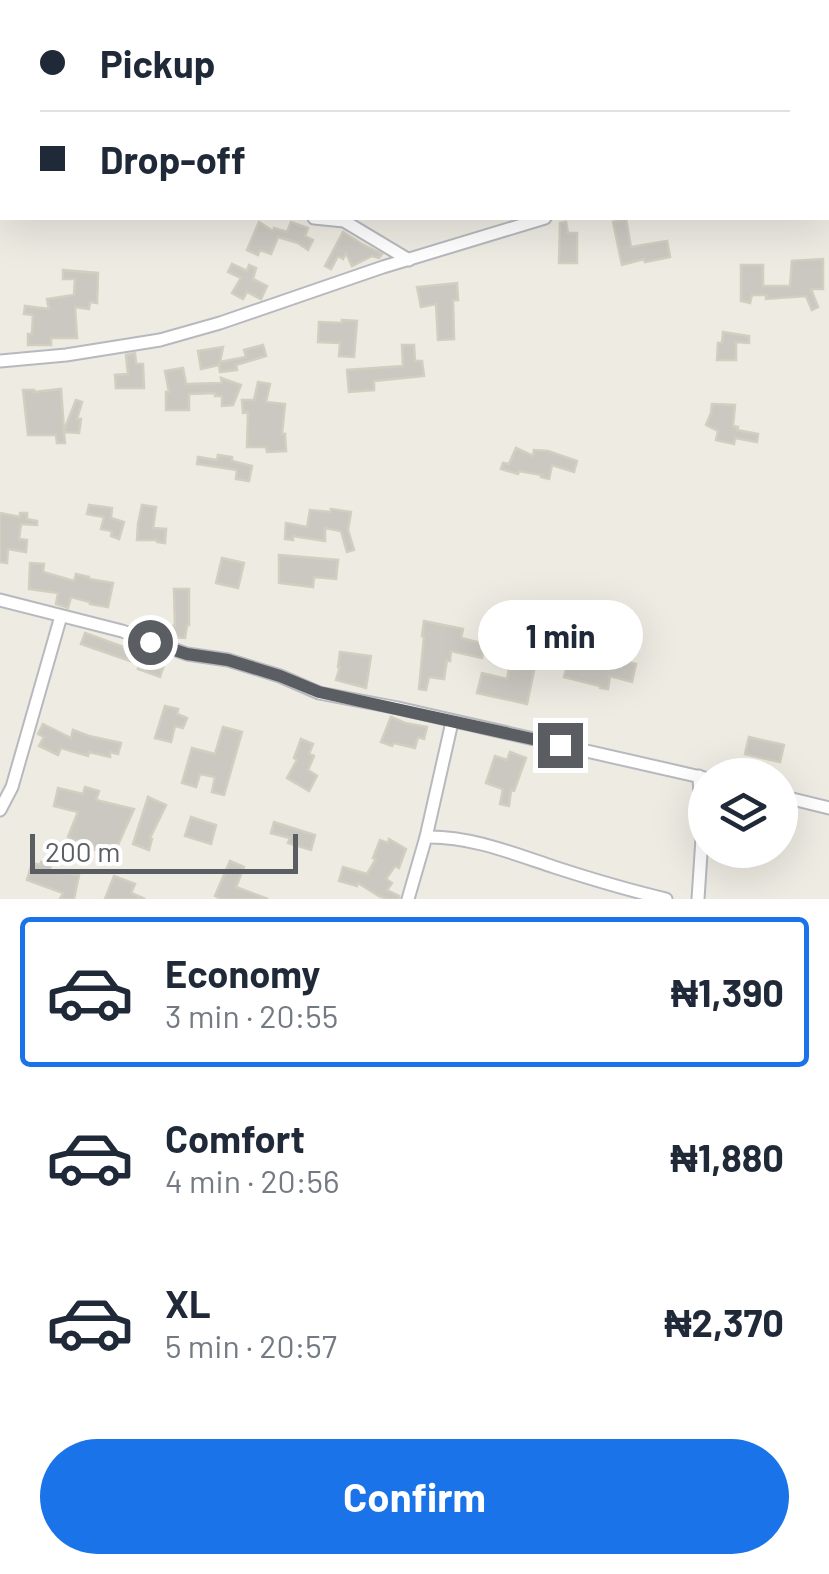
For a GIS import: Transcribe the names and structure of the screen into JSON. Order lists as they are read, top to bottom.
{
  "scale_bar": "200 m",
  "page": {
    "banner": ["Pickup", "Drop-off"],
    "bubble": "1 min",
    "scale": "200 m",
    "list": [
      {
        "name": "Economy",
        "note": "3 min · 20:55",
        "value": "₦1,390"
      },
      {
        "name": "Comfort",
        "note": "4 min · 20:56",
        "value": "₦1,880"
      },
      {
        "name": "XL",
        "note": "5 min · 20:57",
        "value": "₦2,370"
      }
    ],
    "buttons": "Confirm"
  }
}
